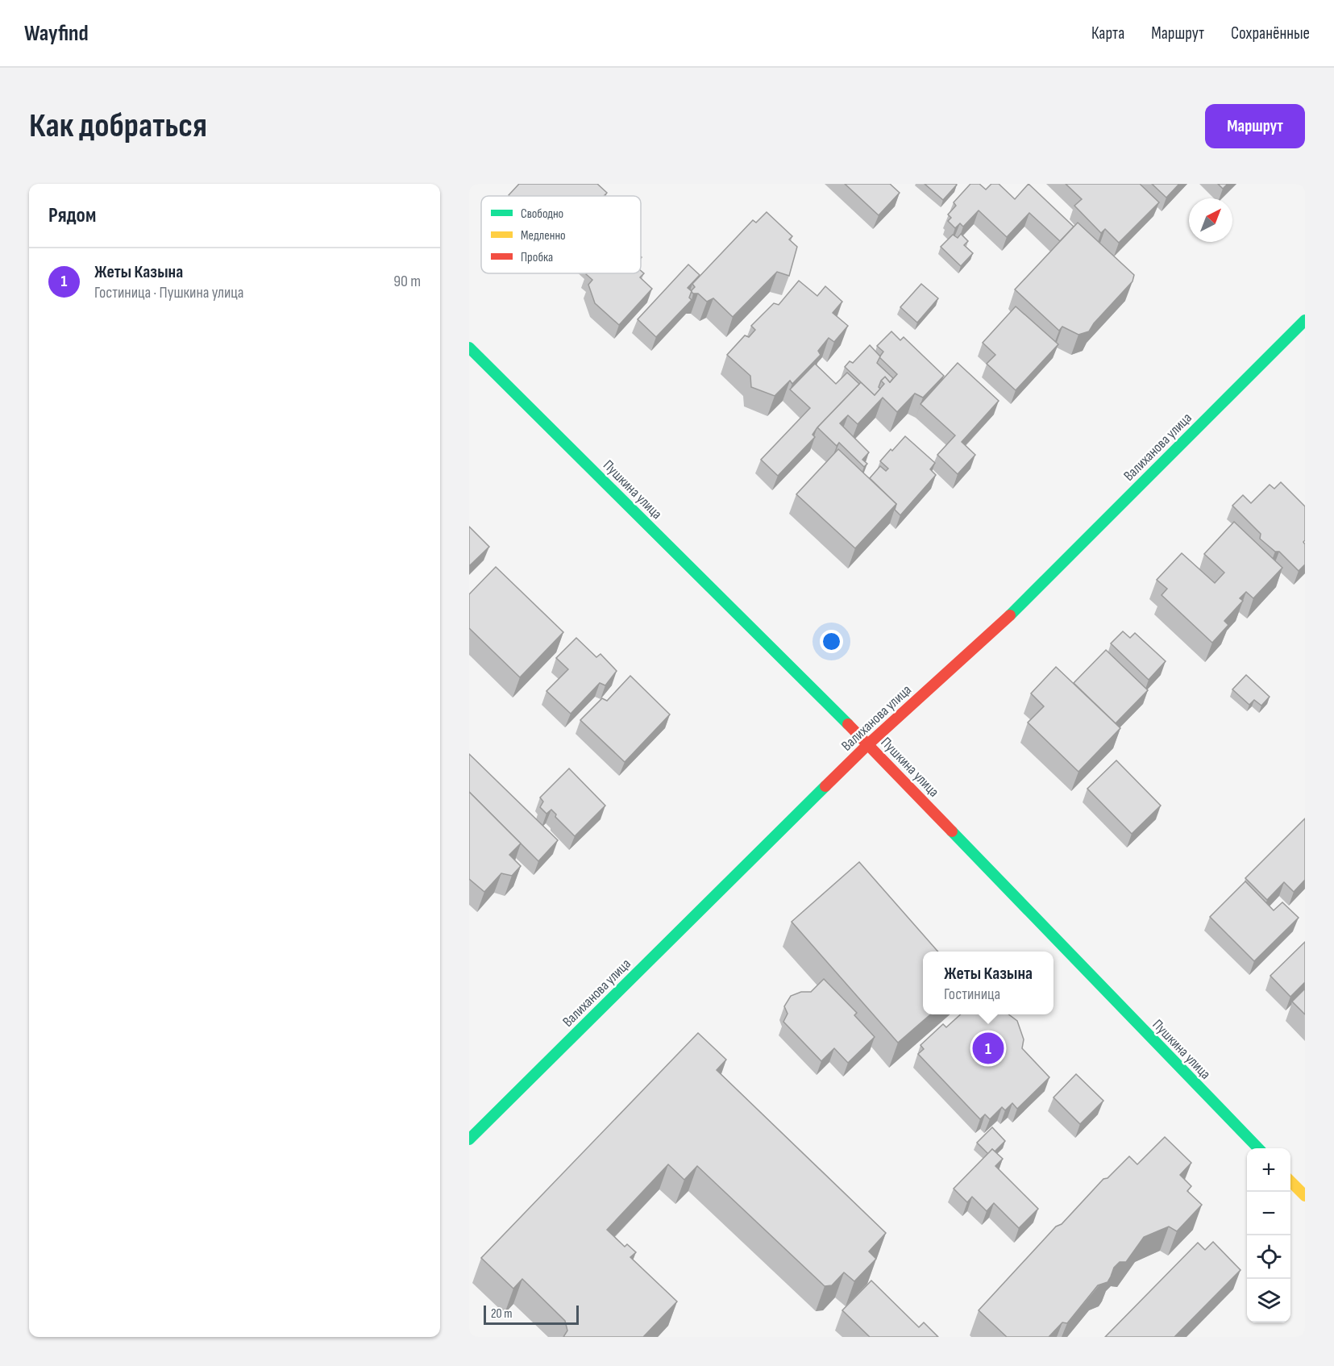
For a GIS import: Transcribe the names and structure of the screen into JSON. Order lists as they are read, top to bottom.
{
  "streets": {
    "street": ["Валиханова улица", "Пушкина улица"]
  },
  "crossings": [
    ["Валиханова улица", "Пушкина улица"]
  ],
  "legend": ["Свободно", "Медленно", "Пробка"],
  "scale_bar": "20 m",
  "north": "top right",
  "page": {
    "header": "Wayfind",
    "nav": ["Карта", "Маршрут", "Сохранённые"],
    "buttons": "Маршрут",
    "title": "Как добраться",
    "heading": "Рядом",
    "list": [
      {
        "mark": "1",
        "name": "Жеты Казына",
        "note": "Гостиница · Пушкина улица",
        "value": "90 m"
      }
    ],
    "popup": ["Жеты Казына", "Гостиница"],
    "pins": "1",
    "map_buttons": ["+", "−"],
    "scale": "20 m"
  }
}
